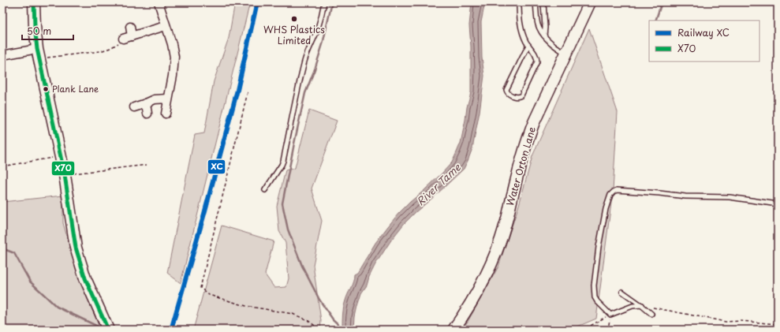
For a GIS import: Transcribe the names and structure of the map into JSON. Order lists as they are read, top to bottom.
{
  "streets": {
    "street": ["Water Orton Lane"]
  },
  "water": ["River Tame"],
  "places": ["WHS Plastics Limited", "Plank Lane"],
  "lines": ["rail line XC", "transit line X70"],
  "legend": ["Railway XC", "X70"],
  "scale_bar": "50 m"
}
